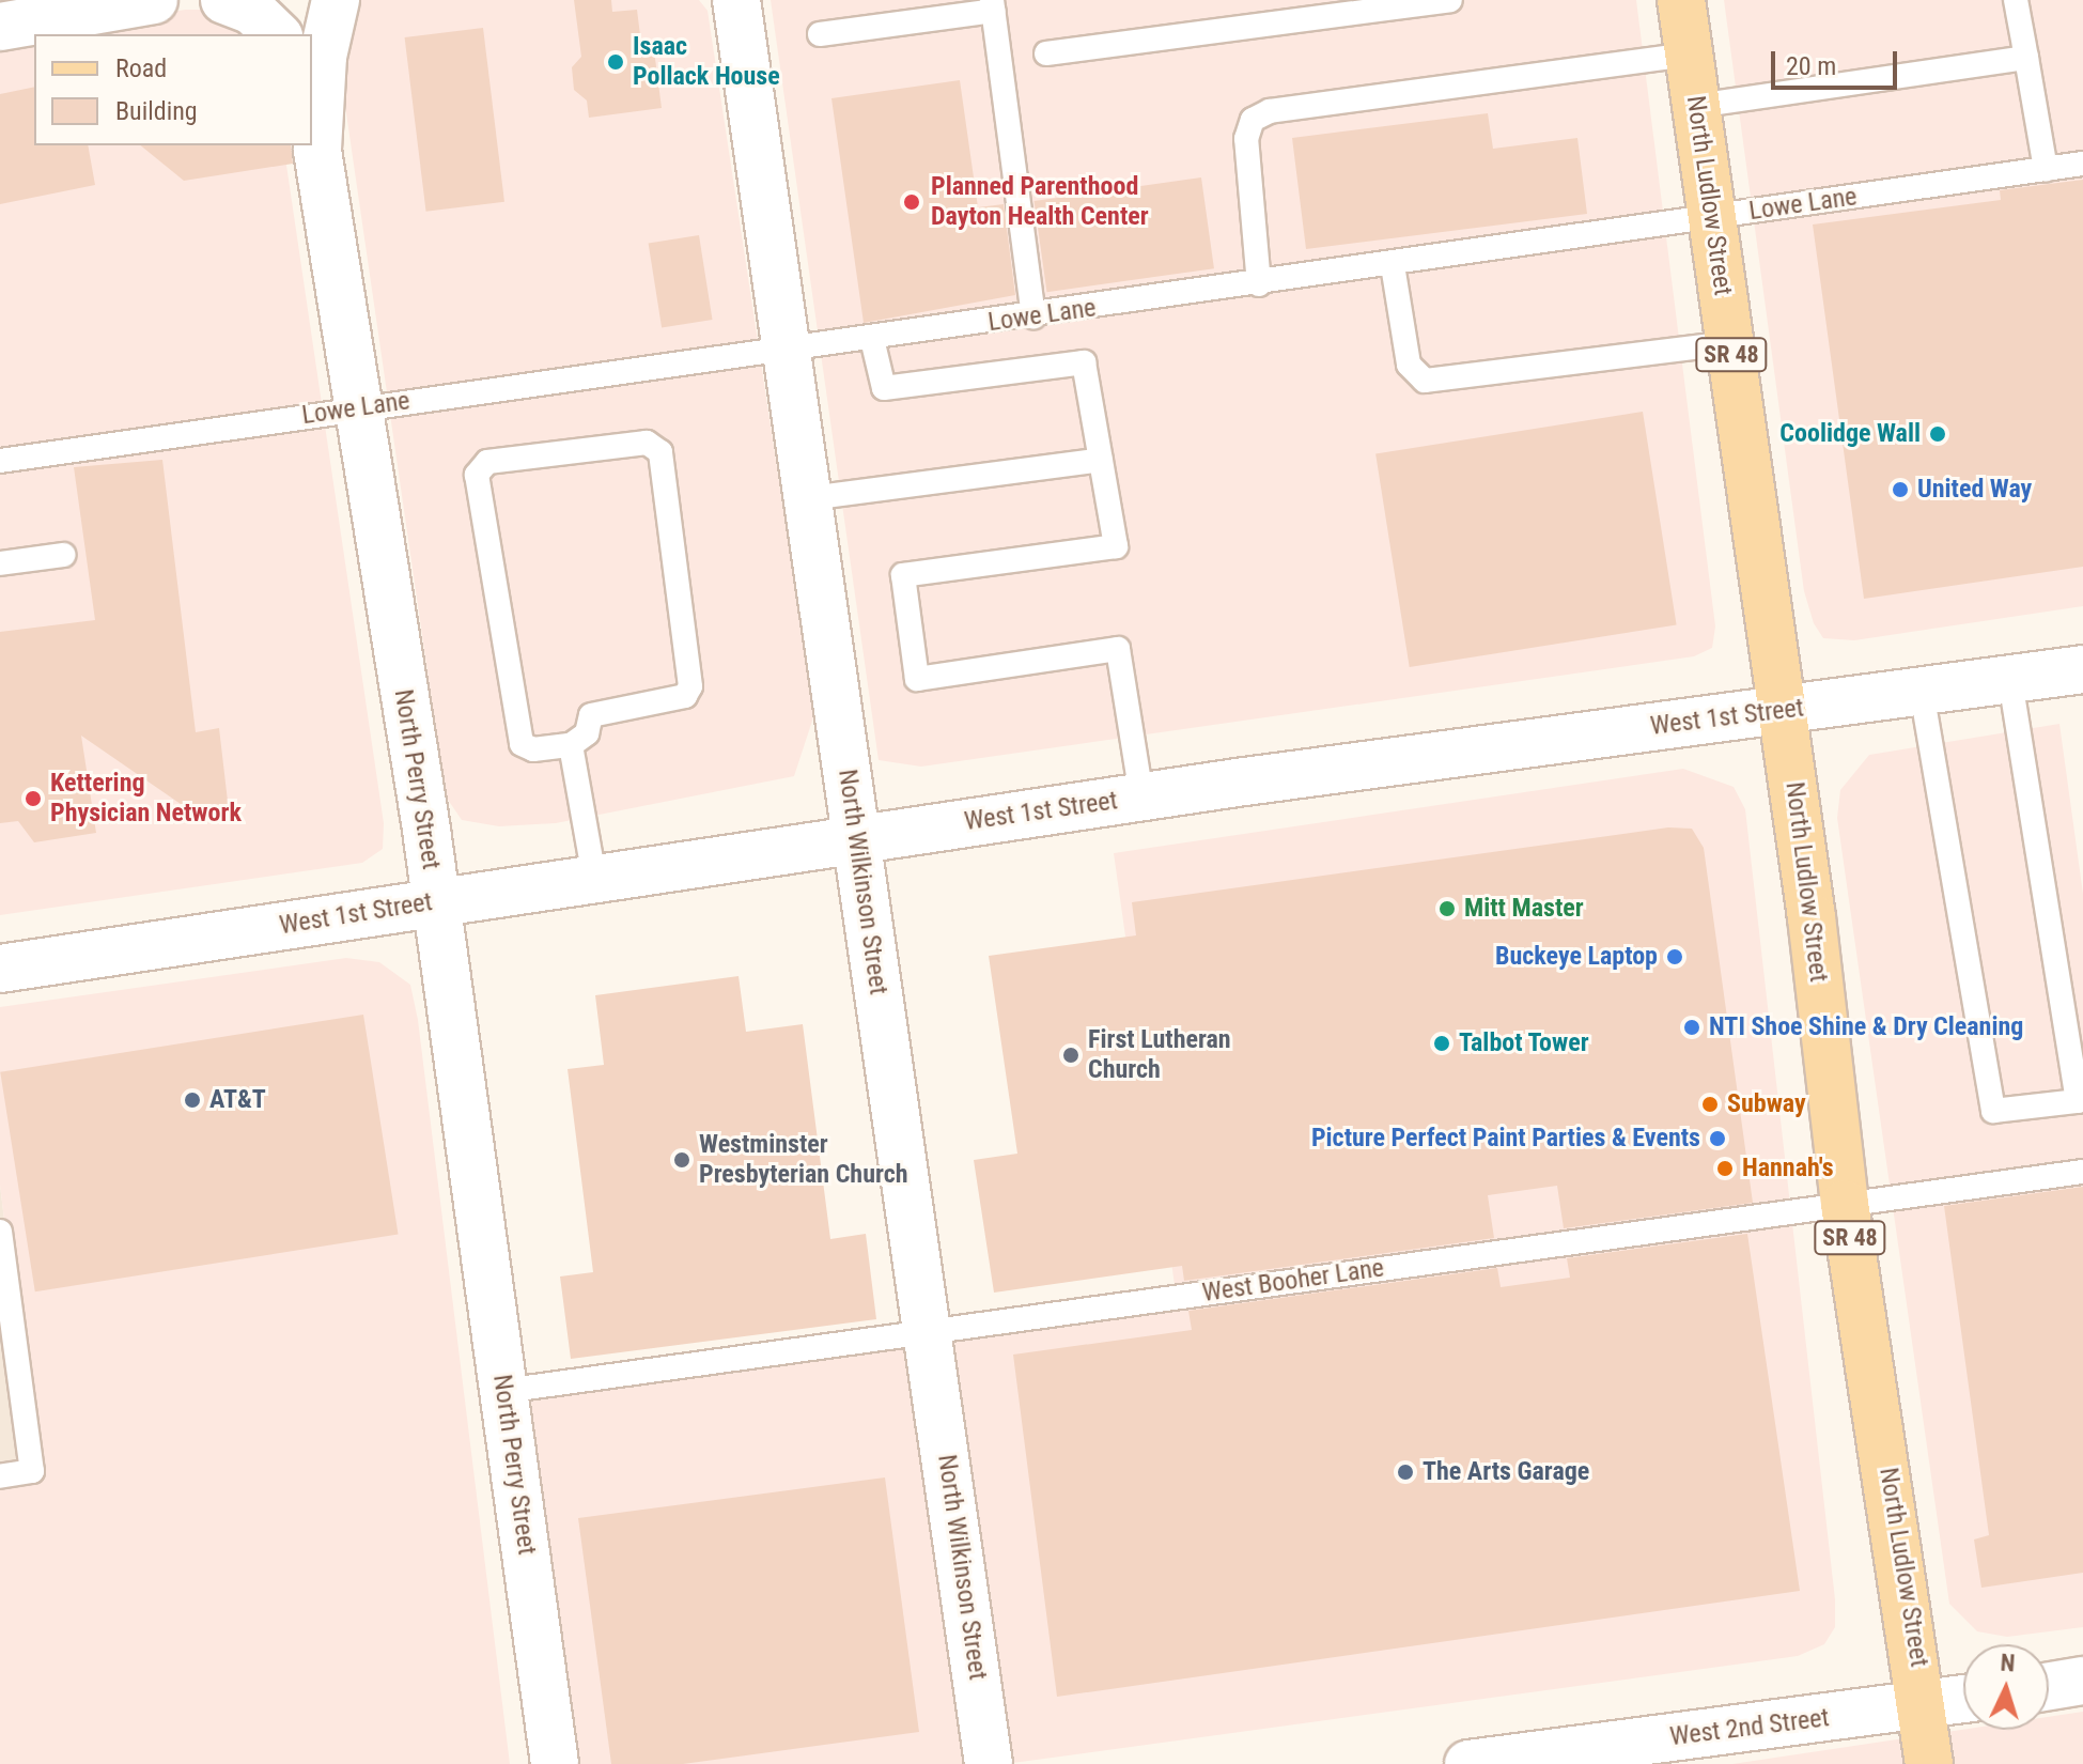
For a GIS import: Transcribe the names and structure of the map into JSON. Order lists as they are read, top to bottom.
{
  "streets": {
    "main road": [
      "North Ludlow Street",
      "SR 48",
      "West 1st Street",
      "North Perry Street",
      "North Wilkinson Street",
      "West 2nd Street"
    ],
    "lane": ["Lowe Lane", "West Booher Lane"]
  },
  "crossings": [
    ["North Ludlow Street", "Lowe Lane"],
    ["North Ludlow Street", "West 1st Street"],
    ["North Ludlow Street", "West Booher Lane"],
    ["North Ludlow Street", "West 2nd Street"],
    ["Lowe Lane", "North Perry Street"],
    ["Lowe Lane", "North Wilkinson Street"],
    ["West 1st Street", "North Perry Street"],
    ["West 1st Street", "North Wilkinson Street"],
    ["North Perry Street", "West Booher Lane"],
    ["North Wilkinson Street", "West Booher Lane"]
  ],
  "places": [
    "Isaac Pollack House",
    "Planned Parenthood Dayton Health Center",
    "Coolidge Wall",
    "United Way",
    "Kettering Physician Network",
    "Mitt Master",
    "Buckeye Laptop",
    "NTI Shoe Shine & Dry Cleaning",
    "Talbot Tower",
    "First Lutheran Church",
    "AT&T",
    "Subway",
    "Picture Perfect Paint Parties & Events",
    "Westminster Presbyterian Church",
    "Hannah's",
    "The Arts Garage"
  ],
  "legend": ["Road", "Building"],
  "scale_bar": "20 m",
  "north": "top"
}
